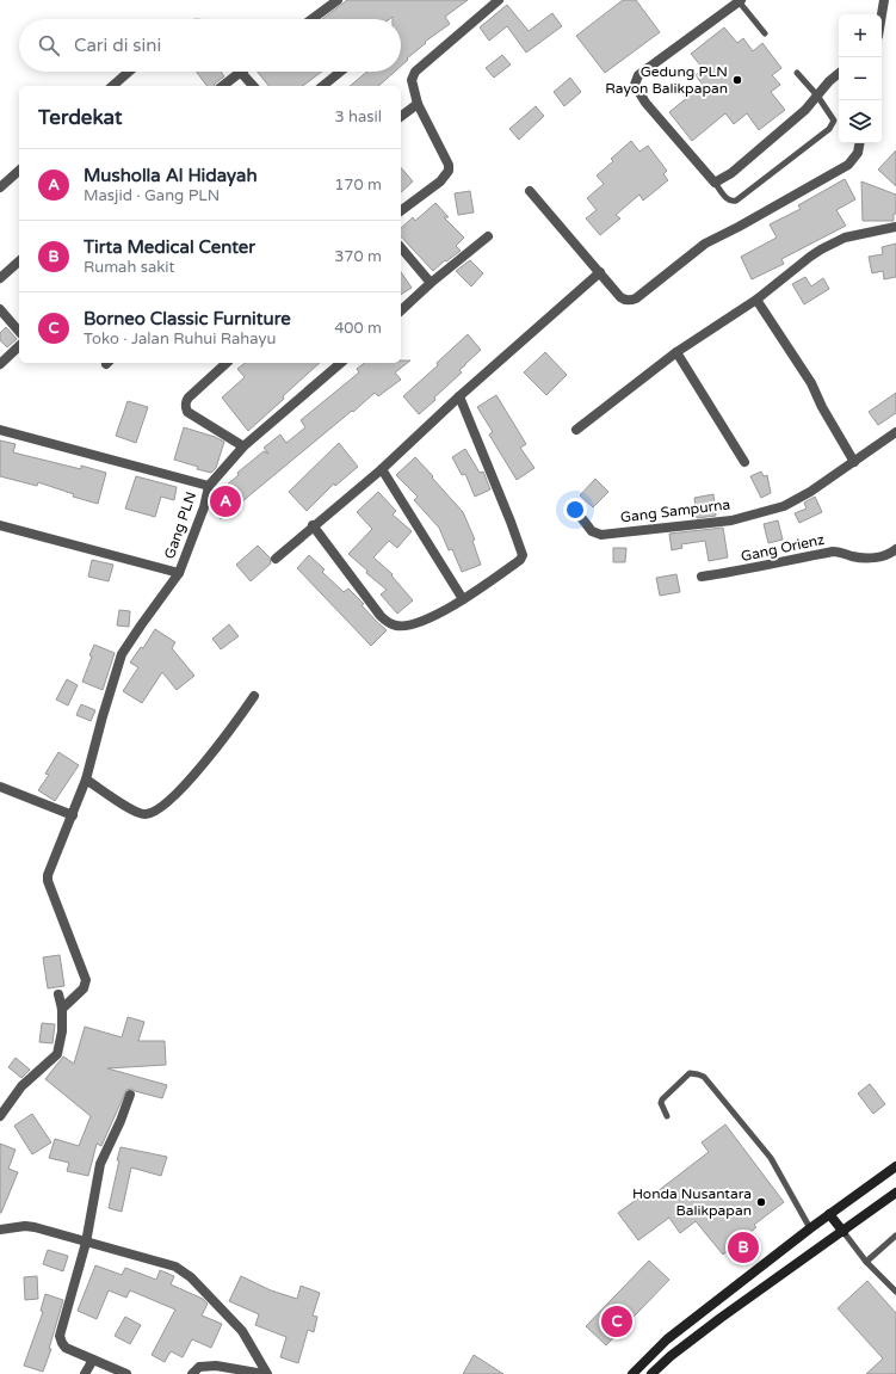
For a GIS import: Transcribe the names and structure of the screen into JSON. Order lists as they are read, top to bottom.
{
  "streets": {
    "street": ["Gang Sampurna", "Gang PLN", "Gang Orienz"]
  },
  "places": ["Gedung PLN Rayon Balikpapan", "Honda Nusantara Balikpapan"],
  "page": {
    "map_buttons": ["+", "−"],
    "search": "Cari di sini",
    "heading": ["Terdekat", "3 hasil"],
    "list": [
      {
        "mark": "A",
        "name": "Musholla Al Hidayah",
        "note": "Masjid · Gang PLN",
        "value": "170 m"
      },
      {
        "mark": "B",
        "name": "Tirta Medical Center",
        "note": "Rumah sakit",
        "value": "370 m"
      },
      {
        "mark": "C",
        "name": "Borneo Classic Furniture",
        "note": "Toko · Jalan Ruhui Rahayu",
        "value": "400 m"
      }
    ],
    "pins": ["A", "B", "C"]
  }
}
